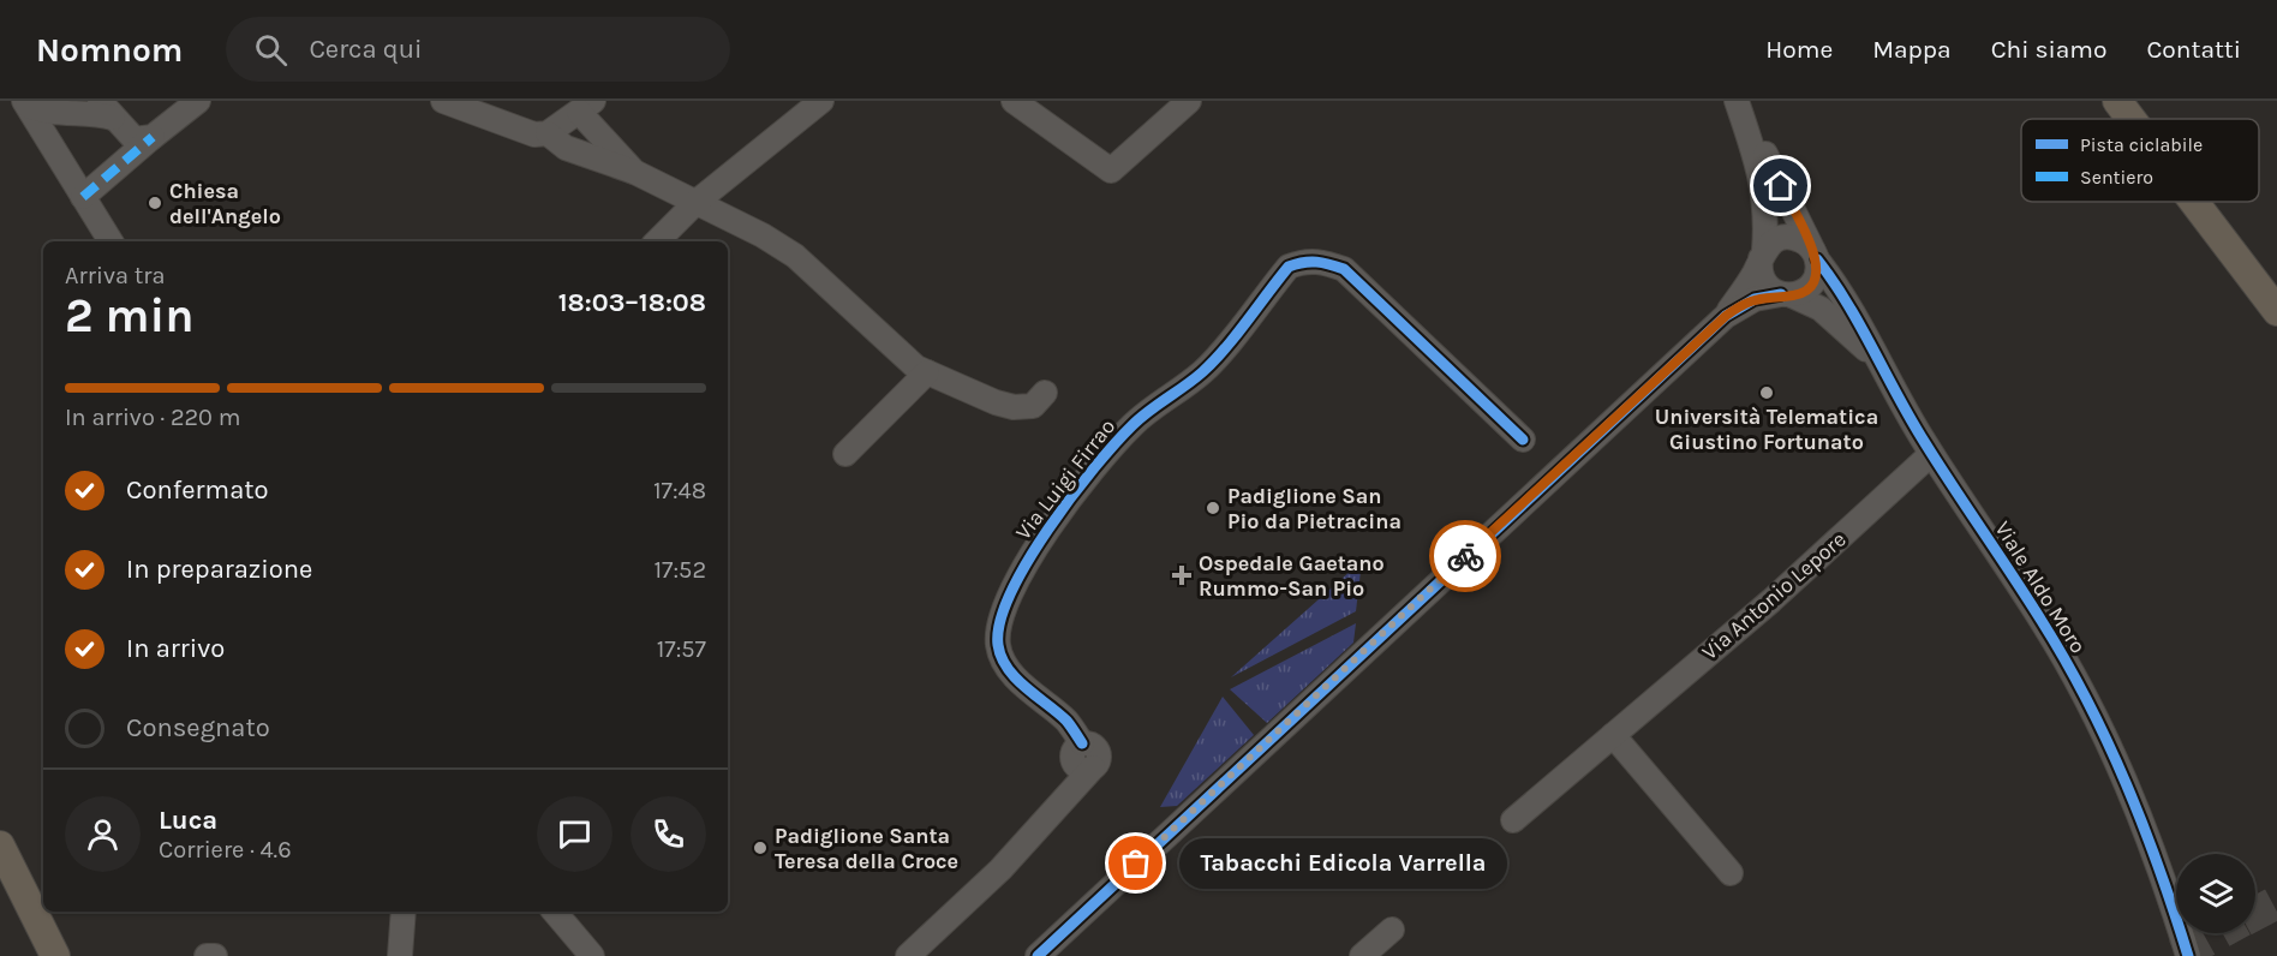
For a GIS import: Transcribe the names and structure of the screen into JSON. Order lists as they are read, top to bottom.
{
  "streets": {
    "street": ["Via Luigi Firrao", "Viale Aldo Moro", "Via Antonio Lepore"]
  },
  "crossings": [
    ["Viale Aldo Moro", "Via Antonio Lepore"]
  ],
  "places": {
    "other": [
      "Chiesa dell'Angelo",
      "Università Telematica Giustino Fortunato",
      "Padiglione San Pio da Pietracina",
      "Padiglione Santa Teresa della Croce",
      "Tabacchi Edicola Varrella"
    ],
    "health": ["Ospedale Gaetano Rummo-San Pio"]
  },
  "legend": ["Pista ciclabile", "Sentiero"],
  "page": {
    "header": "Nomnom",
    "search": "Cerca qui",
    "nav": [
      "Home",
      "Mappa",
      "Chi siamo",
      "Contatti"
    ],
    "heading": ["2 min", "Arriva tra", "18:03–18:08"],
    "panel": ["Luca", "Corriere · 4.6"],
    "bar": "In arrivo · 220 m",
    "list": [
      ["Confermato", "17:48"],
      ["In preparazione", "17:52"],
      ["In arrivo", "17:57"],
      "Consegnato"
    ],
    "bubble": "Tabacchi Edicola Varrella"
  }
}
